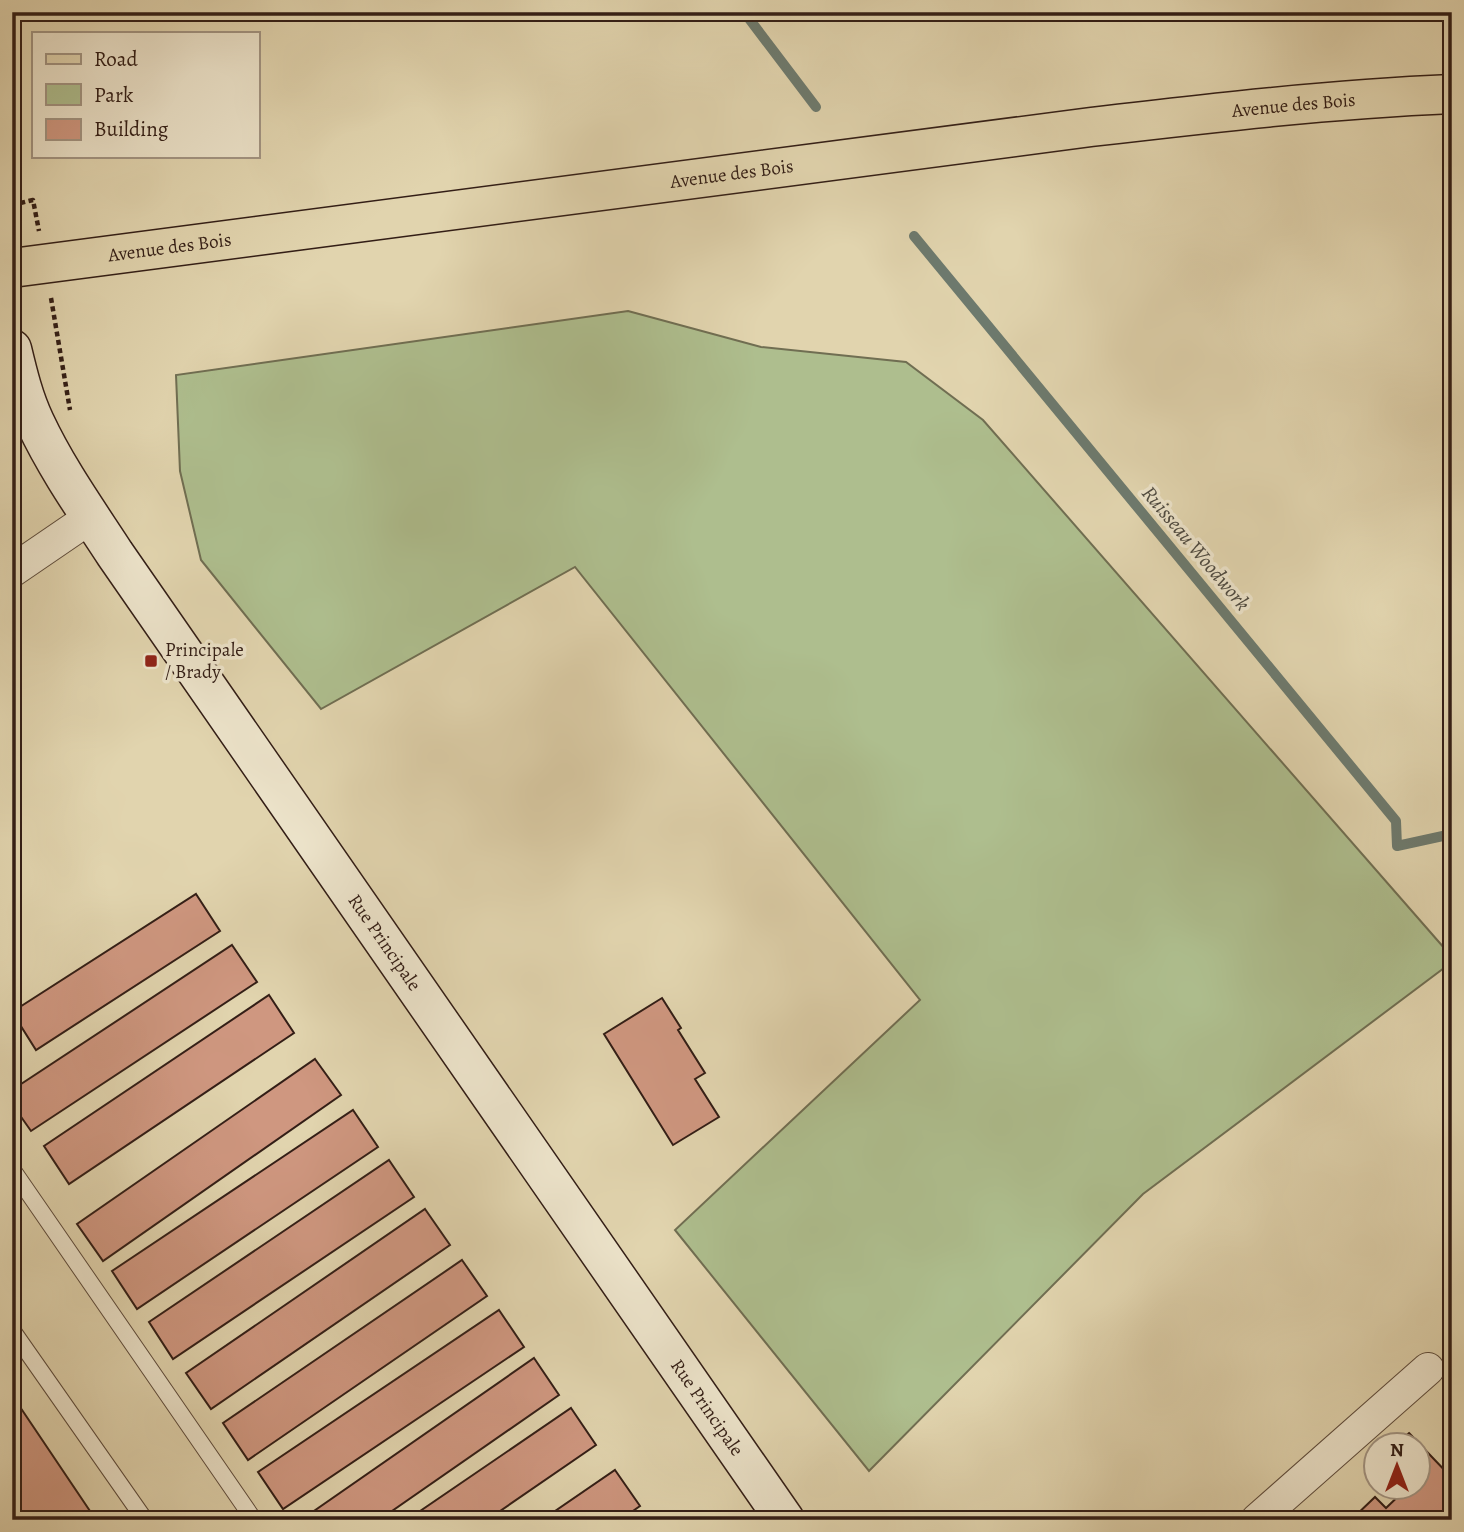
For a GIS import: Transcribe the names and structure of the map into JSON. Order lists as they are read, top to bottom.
{
  "streets": {
    "main road": ["Avenue des Bois"],
    "street": ["Rue Principale"]
  },
  "water": ["Ruisseau Woodwork"],
  "places": {
    "transit": ["Principale / Brady"]
  },
  "legend": ["Road", "Park", "Building"],
  "north": "top"
}
